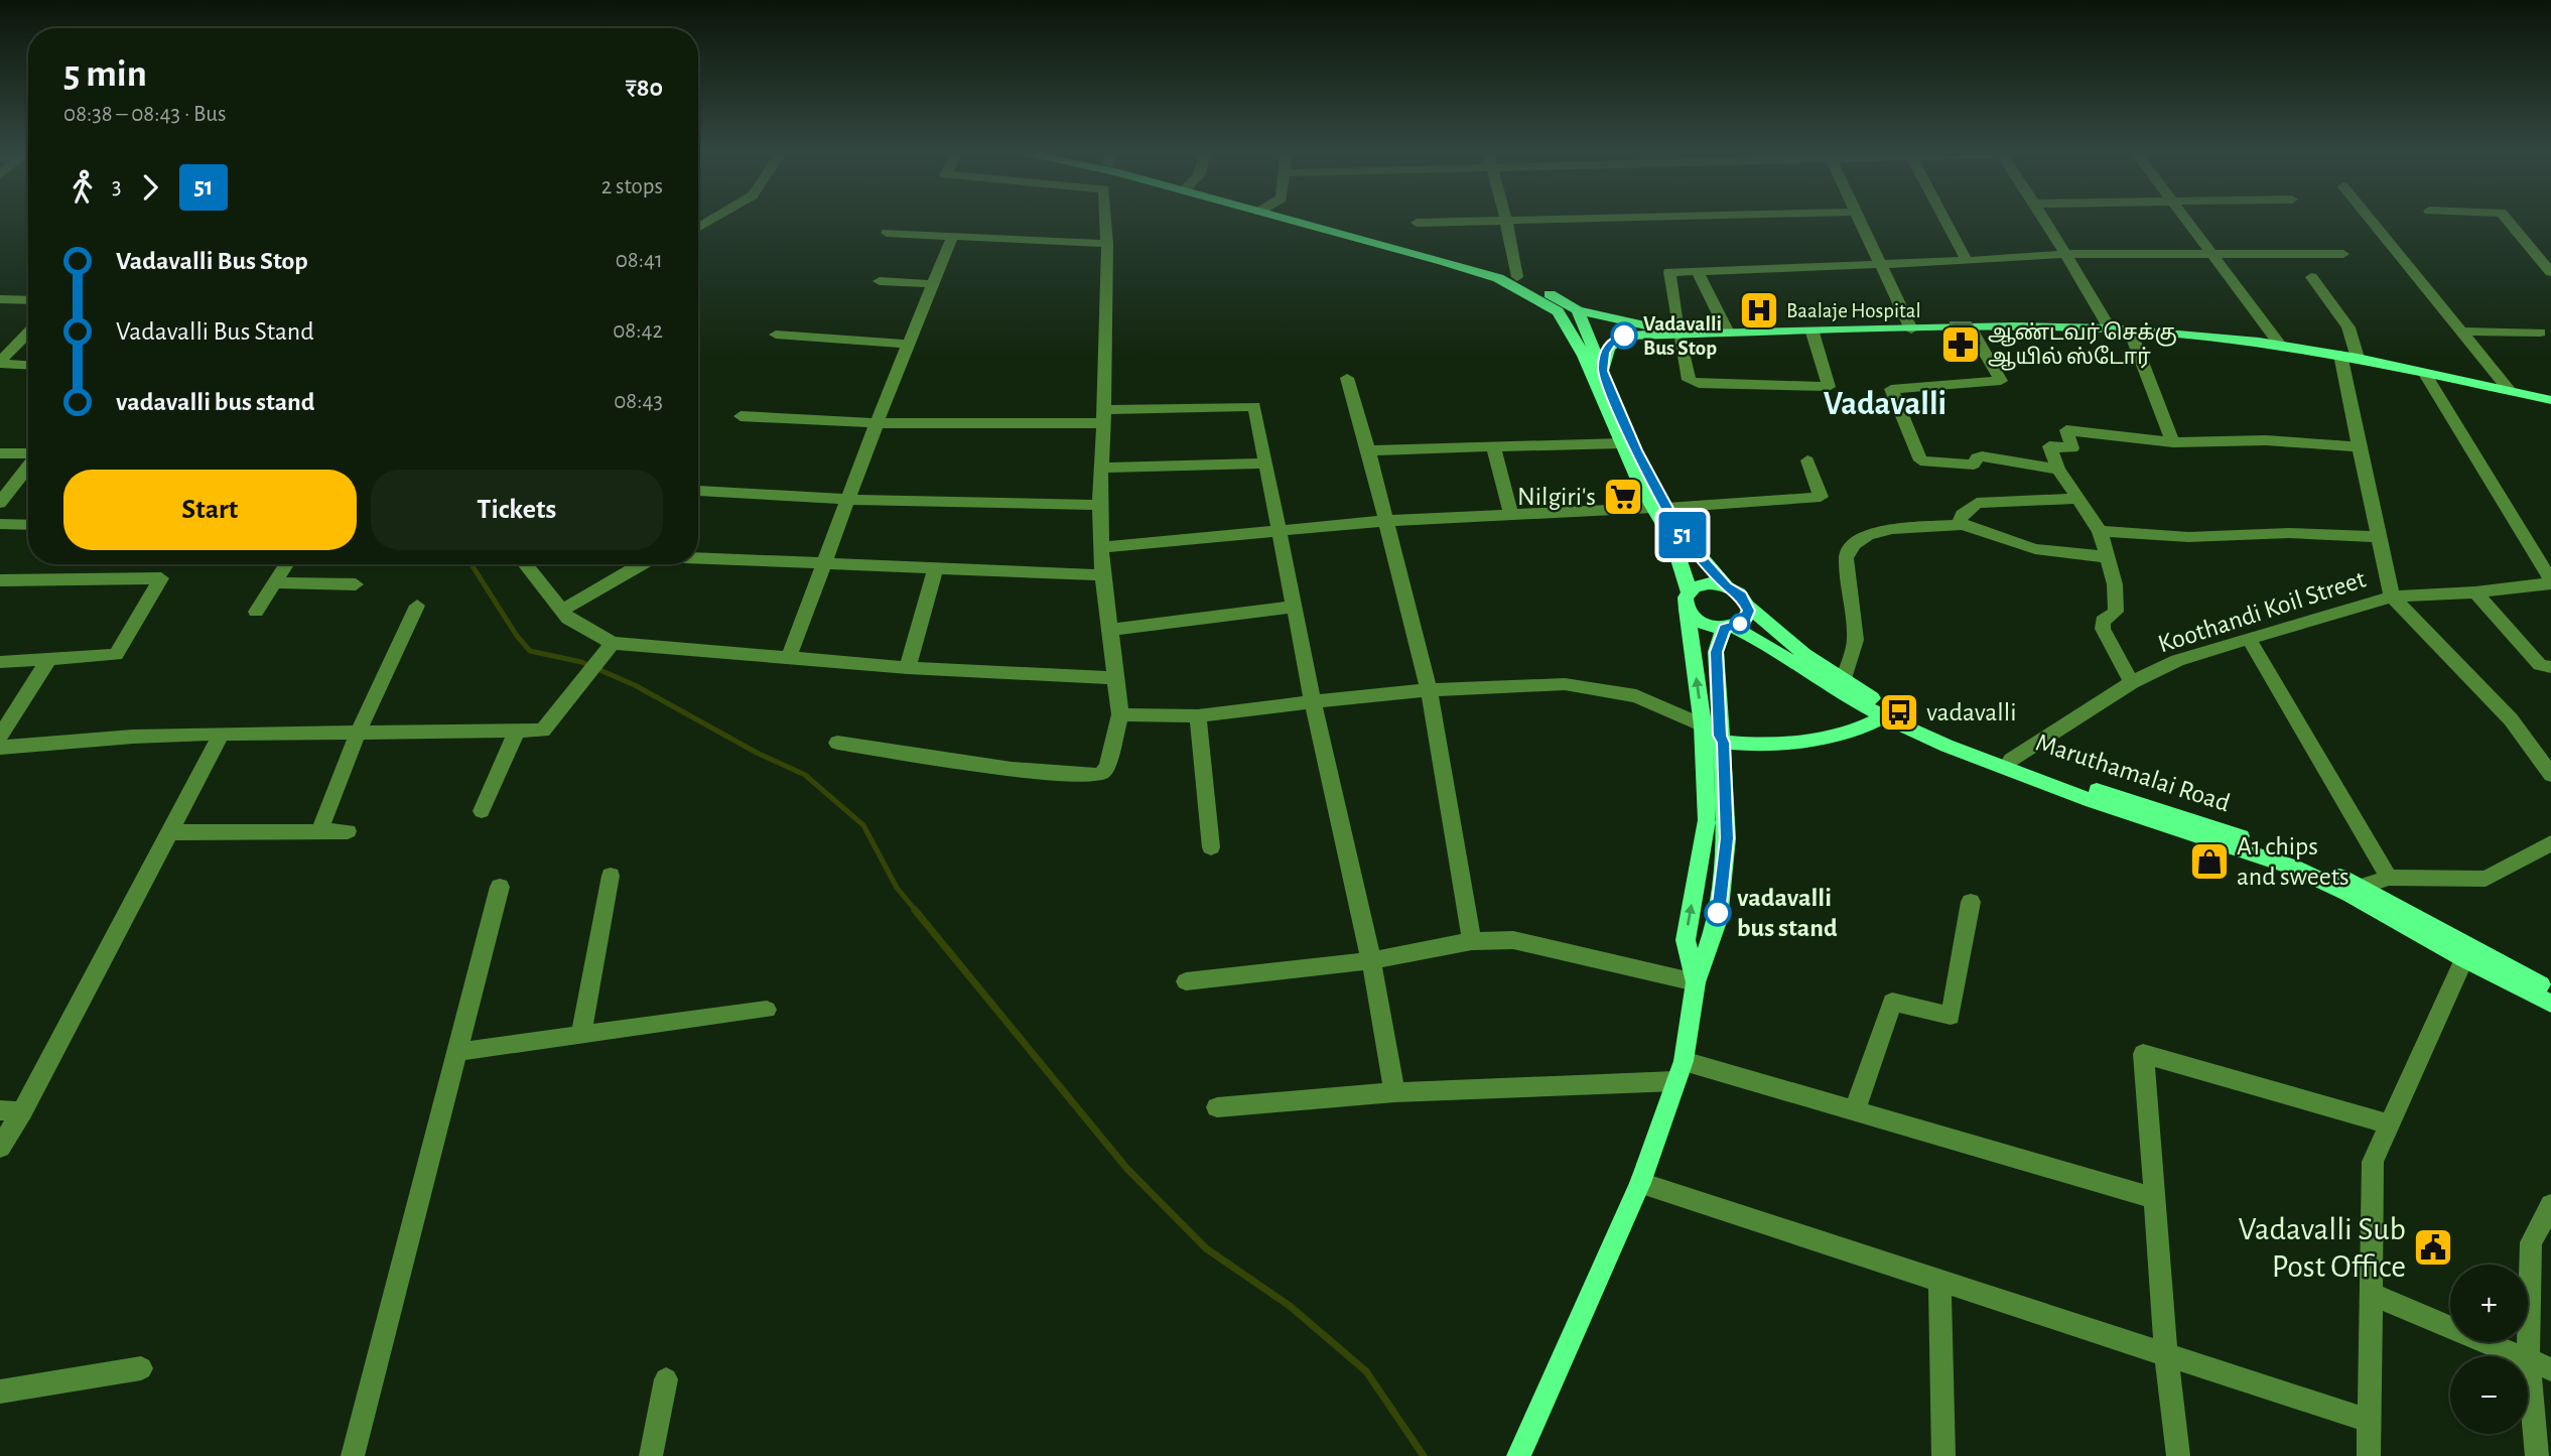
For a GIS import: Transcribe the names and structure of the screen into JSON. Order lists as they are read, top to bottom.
{
  "streets": {
    "main road": ["Maruthamalai Road"],
    "street": ["Koothandi Koil Street"]
  },
  "crossings": [
    ["Koothandi Koil Street", "Maruthamalai Road"]
  ],
  "districts": ["Vadavalli"],
  "places": {
    "hospital": ["Baalaje Hospital"],
    "other": ["Vadavalli Bus Stop", "vadavalli bus stand"],
    "pharmacy": ["ஆண்டவர் செக்கு ஆயில் ஸ்டோர்"],
    "supermarket": ["Nilgiri's"],
    "bus stop": ["vadavalli"],
    "shop": ["A1 chips and sweets"],
    "public building": ["Vadavalli Sub Post Office"]
  },
  "lines": ["bus line 51"],
  "page": {
    "on_map": "51",
    "heading": ["5 min", "08:38 – 08:43 · Bus", "₹80"],
    "legs": ["3", "51", "2 stops"],
    "list": [
      {
        "name": "Vadavalli Bus Stop",
        "value": "08:41"
      },
      {
        "name": "Vadavalli Bus Stand",
        "value": "08:42"
      },
      {
        "name": "vadavalli bus stand",
        "value": "08:43"
      }
    ],
    "buttons": ["Start", "Tickets"],
    "map_buttons": ["+", "−"]
  }
}
